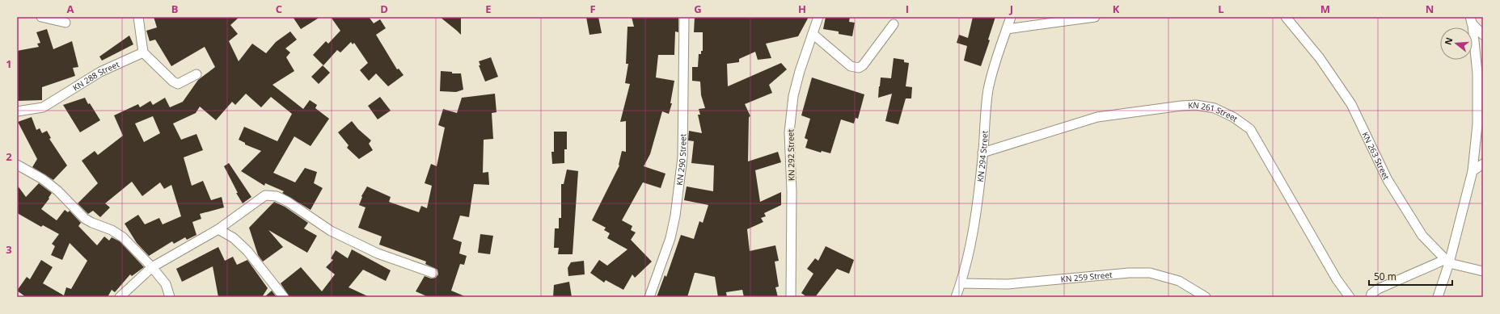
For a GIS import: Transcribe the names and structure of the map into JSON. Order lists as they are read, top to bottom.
{
  "streets": {
    "street": [
      "KN 288 Street",
      "KN 261 Street",
      "KN 292 Street",
      "KN 263 Street",
      "KN 294 Street",
      "KN 290 Street",
      "KN 259 Street"
    ]
  },
  "crossings": [
    ["KN 261 Street", "KN 294 Street"],
    ["KN 294 Street", "KN 259 Street"]
  ],
  "scale_bar": "50 m",
  "north": "left",
  "grid": {
    "columns": [
      "A",
      "B",
      "C",
      "D",
      "E",
      "F",
      "G",
      "H",
      "I",
      "J",
      "K",
      "L",
      "M",
      "N"
    ],
    "rows": ["1", "2", "3"]
  }
}
